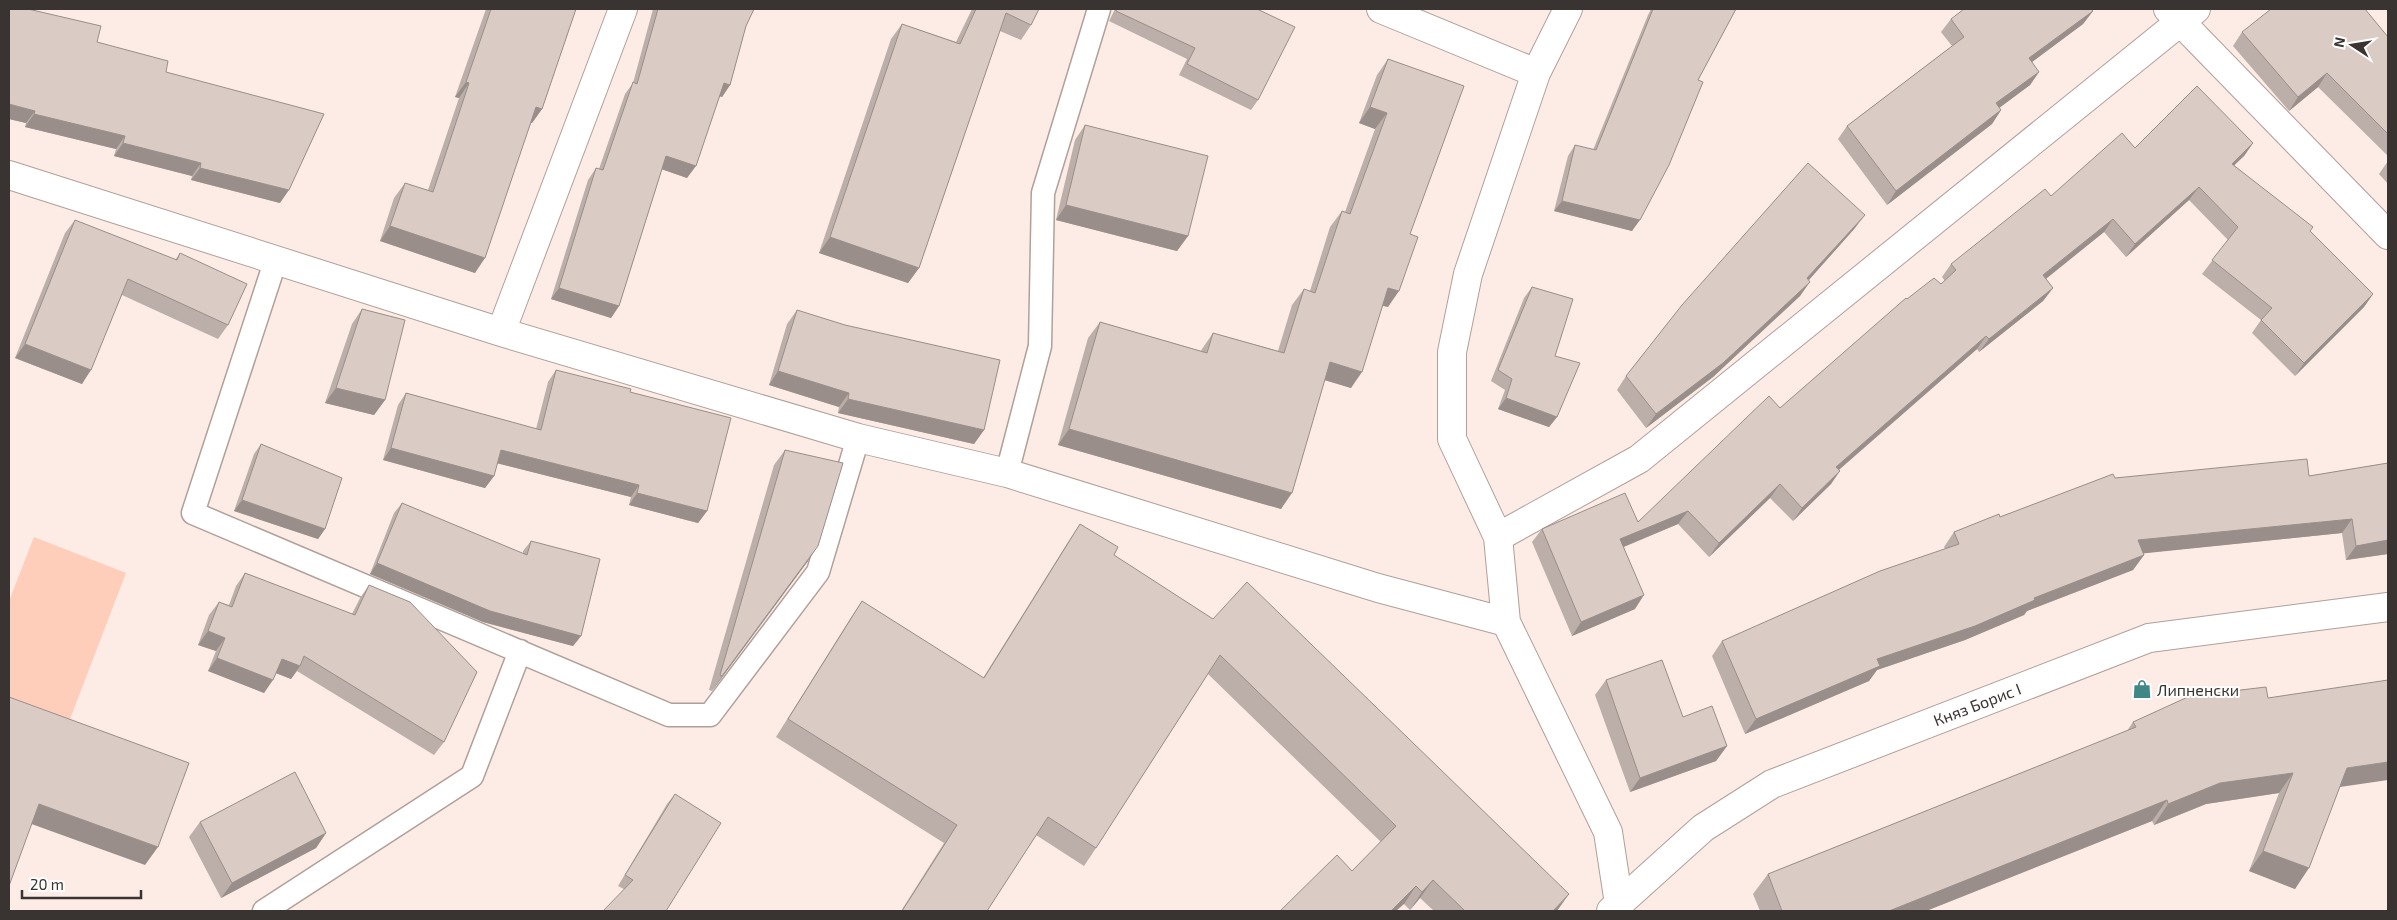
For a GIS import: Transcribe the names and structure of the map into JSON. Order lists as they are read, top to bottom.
{
  "streets": {
    "street": ["Княз Борис I"]
  },
  "places": {
    "shop": ["Липненски"]
  },
  "scale_bar": "20 m",
  "north": "left"
}
